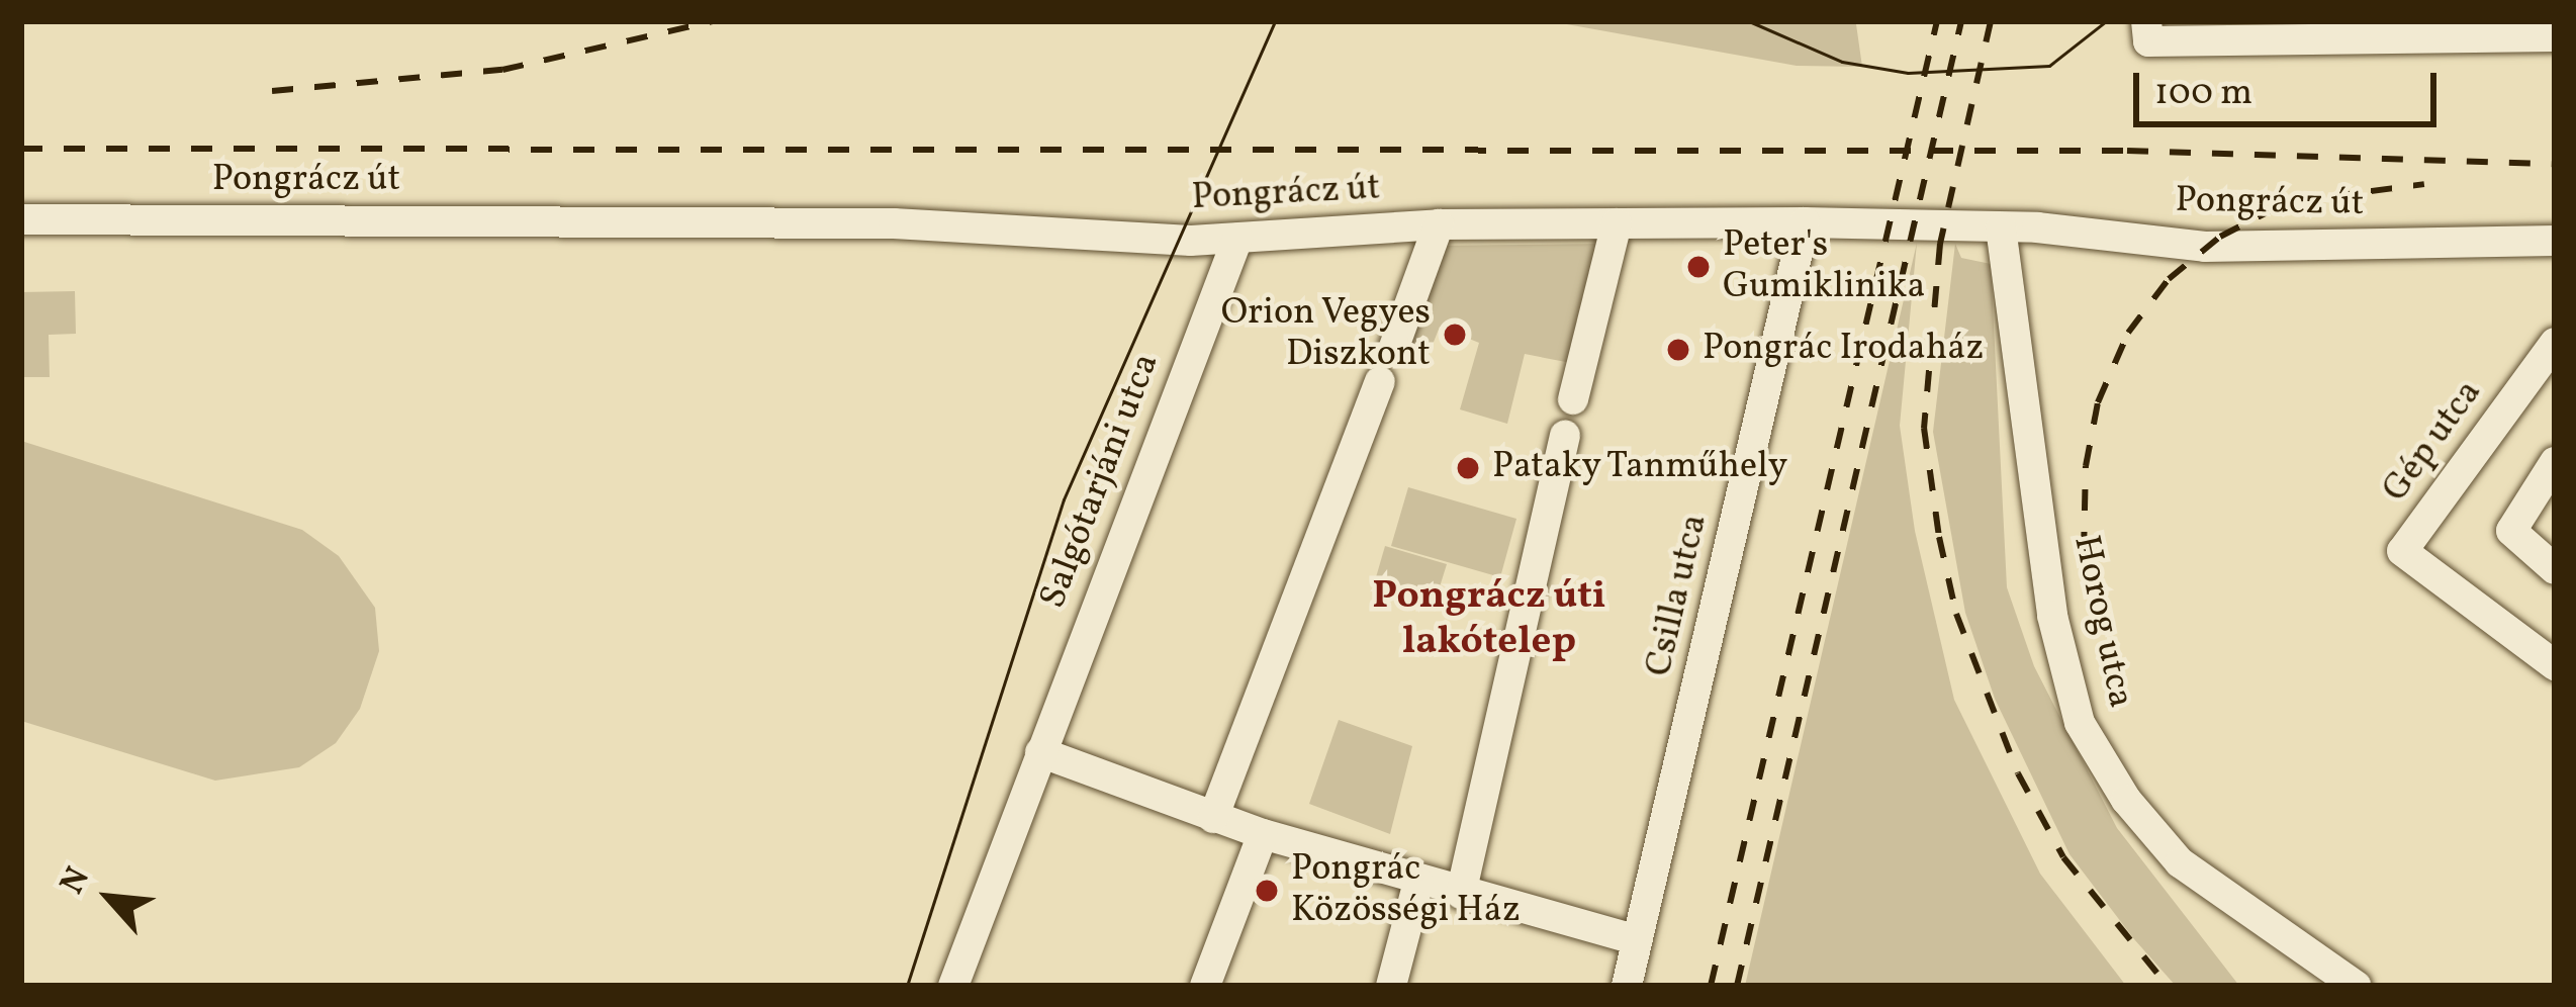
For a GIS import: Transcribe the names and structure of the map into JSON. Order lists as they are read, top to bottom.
{
  "streets": {
    "street": [
      "Pongrácz út",
      "Gép utca",
      "Salgótarjáni utca",
      "Csilla utca",
      "Horog utca"
    ]
  },
  "crossings": [
    ["Pongrácz út", "Salgótarjáni utca"],
    ["Pongrácz út", "Csilla utca"],
    ["Pongrácz út", "Horog utca"]
  ],
  "districts": ["Pongrácz úti lakótelep"],
  "places": [
    "Peter's Gumiklinika",
    "Orion Vegyes Diszkont",
    "Pongrác Irodaház",
    "Pataky Tanműhely",
    "Pongrác Közösségi Ház"
  ],
  "scale_bar": "100 m",
  "north": "top left"
}
